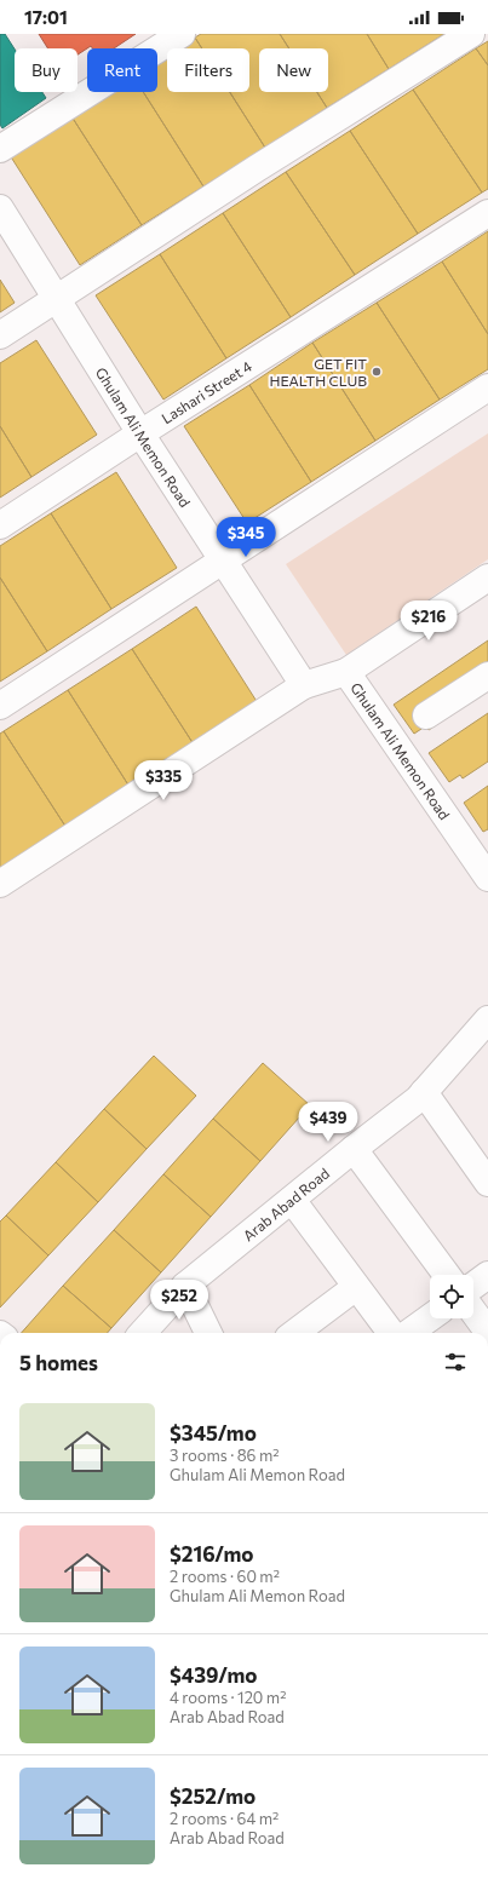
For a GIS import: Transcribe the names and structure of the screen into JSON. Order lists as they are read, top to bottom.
{
  "streets": {
    "street": ["Lashari Street 4", "Ghulam Ali Memon Road", "Arab Abad Road"]
  },
  "crossings": [
    ["Lashari Street 4", "Ghulam Ali Memon Road"]
  ],
  "places": ["GET FIT HEALTH CLUB"],
  "page": {
    "status": "17:01",
    "chip": [
      "Buy",
      "Rent",
      "Filters",
      "New"
    ],
    "price": [
      "$345",
      "$216",
      "$335",
      "$439",
      "$252"
    ],
    "heading": "5 homes",
    "list": [
      {
        "name": "$345/mo",
        "note": "3 rooms · 86 m² · Ghulam Ali Memon Road"
      },
      {
        "name": "$216/mo",
        "note": "2 rooms · 60 m² · Ghulam Ali Memon Road"
      },
      {
        "name": "$439/mo",
        "note": "4 rooms · 120 m² · Arab Abad Road"
      },
      {
        "name": "$252/mo",
        "note": "2 rooms · 64 m² · Arab Abad Road"
      }
    ]
  }
}
